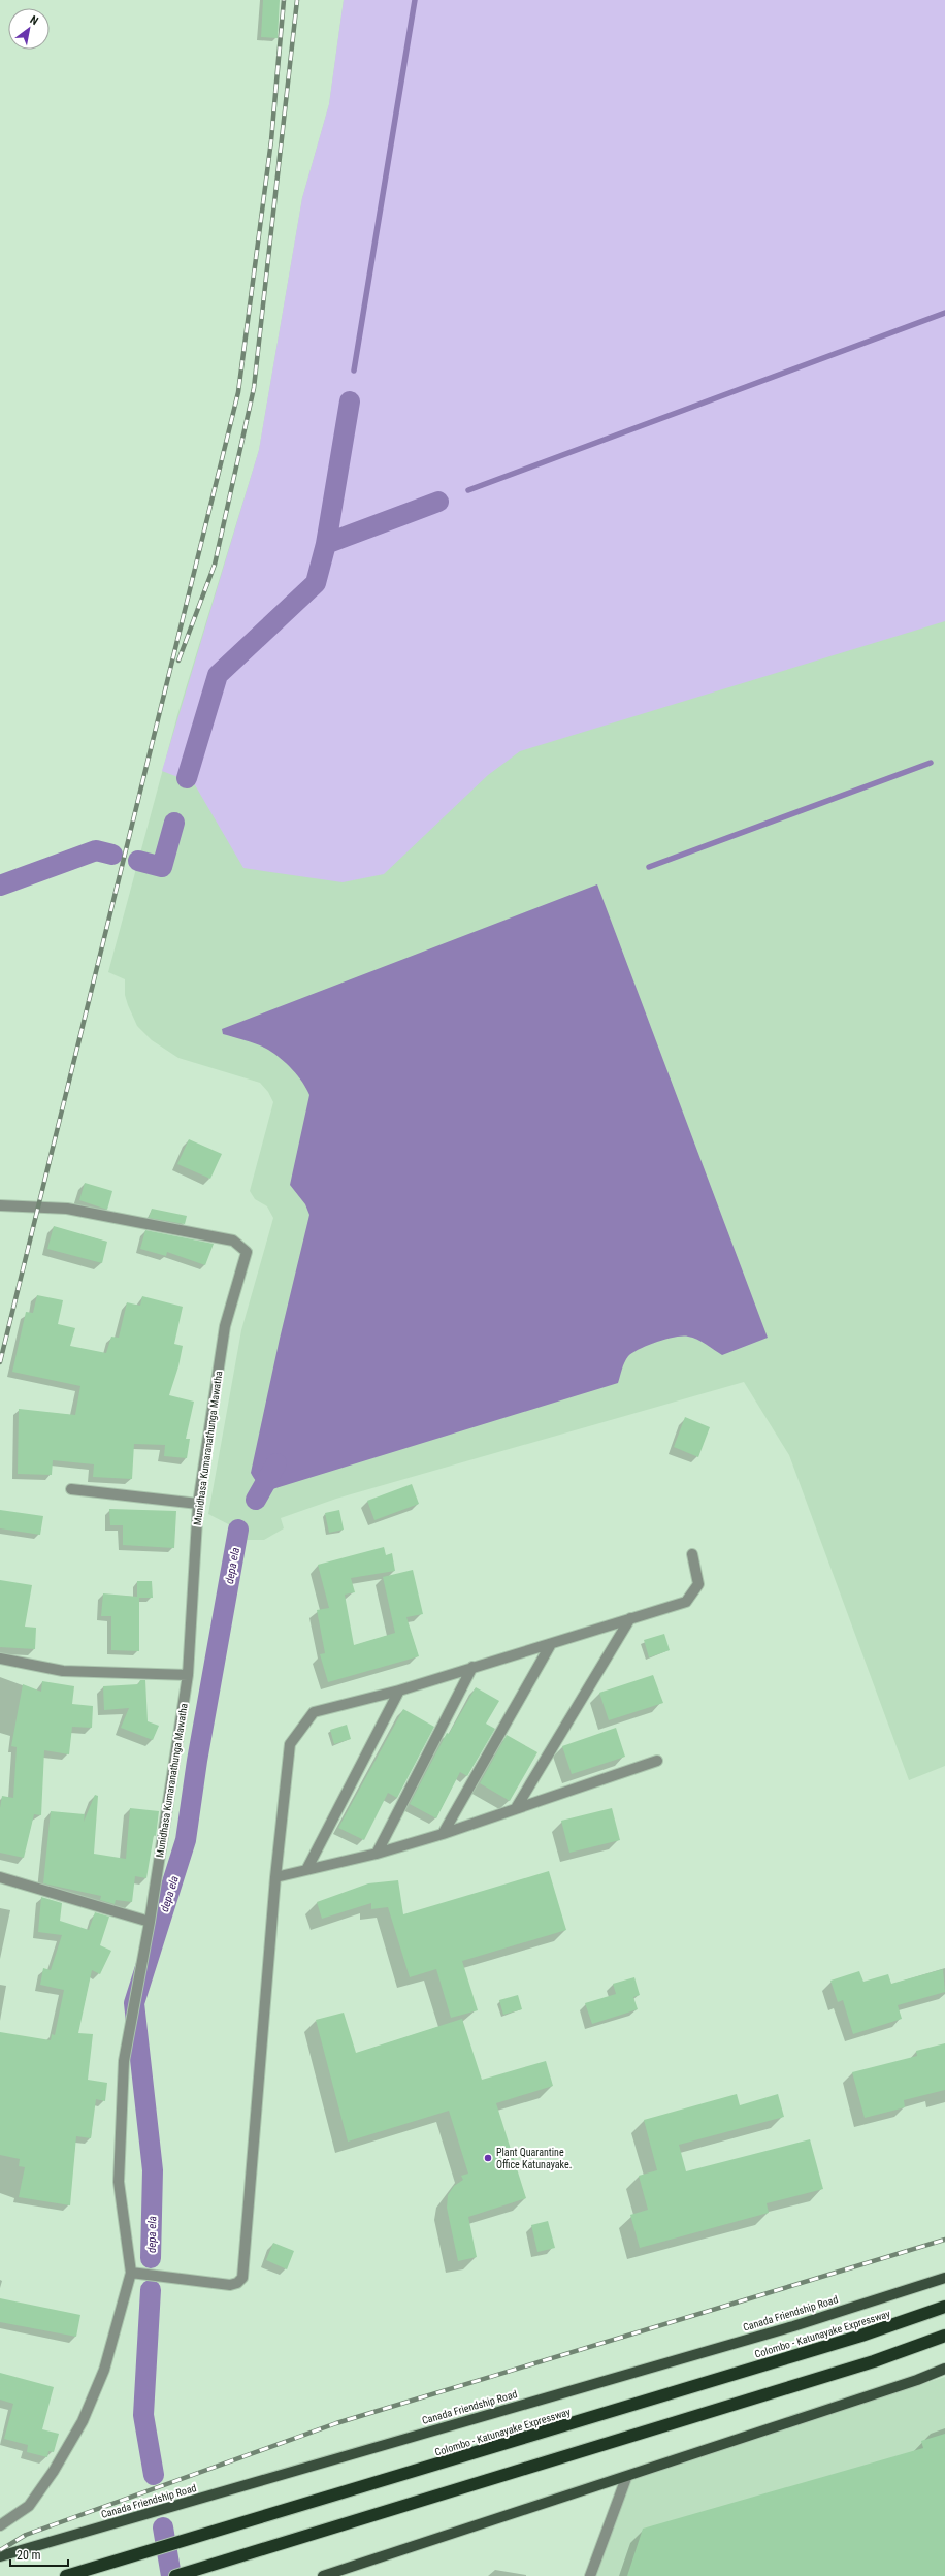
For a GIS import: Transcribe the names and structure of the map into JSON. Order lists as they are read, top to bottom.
{
  "streets": {
    "highway": ["Colombo - Katunayake Expressway"],
    "main road": ["Canada Friendship Road"],
    "street": ["Munidhasa Kumaranathunga Mawatha"]
  },
  "water": ["depa ela"],
  "places": ["Plant Quarantine Office Katunayake."],
  "scale_bar": "20 m",
  "north": "top right"
}
